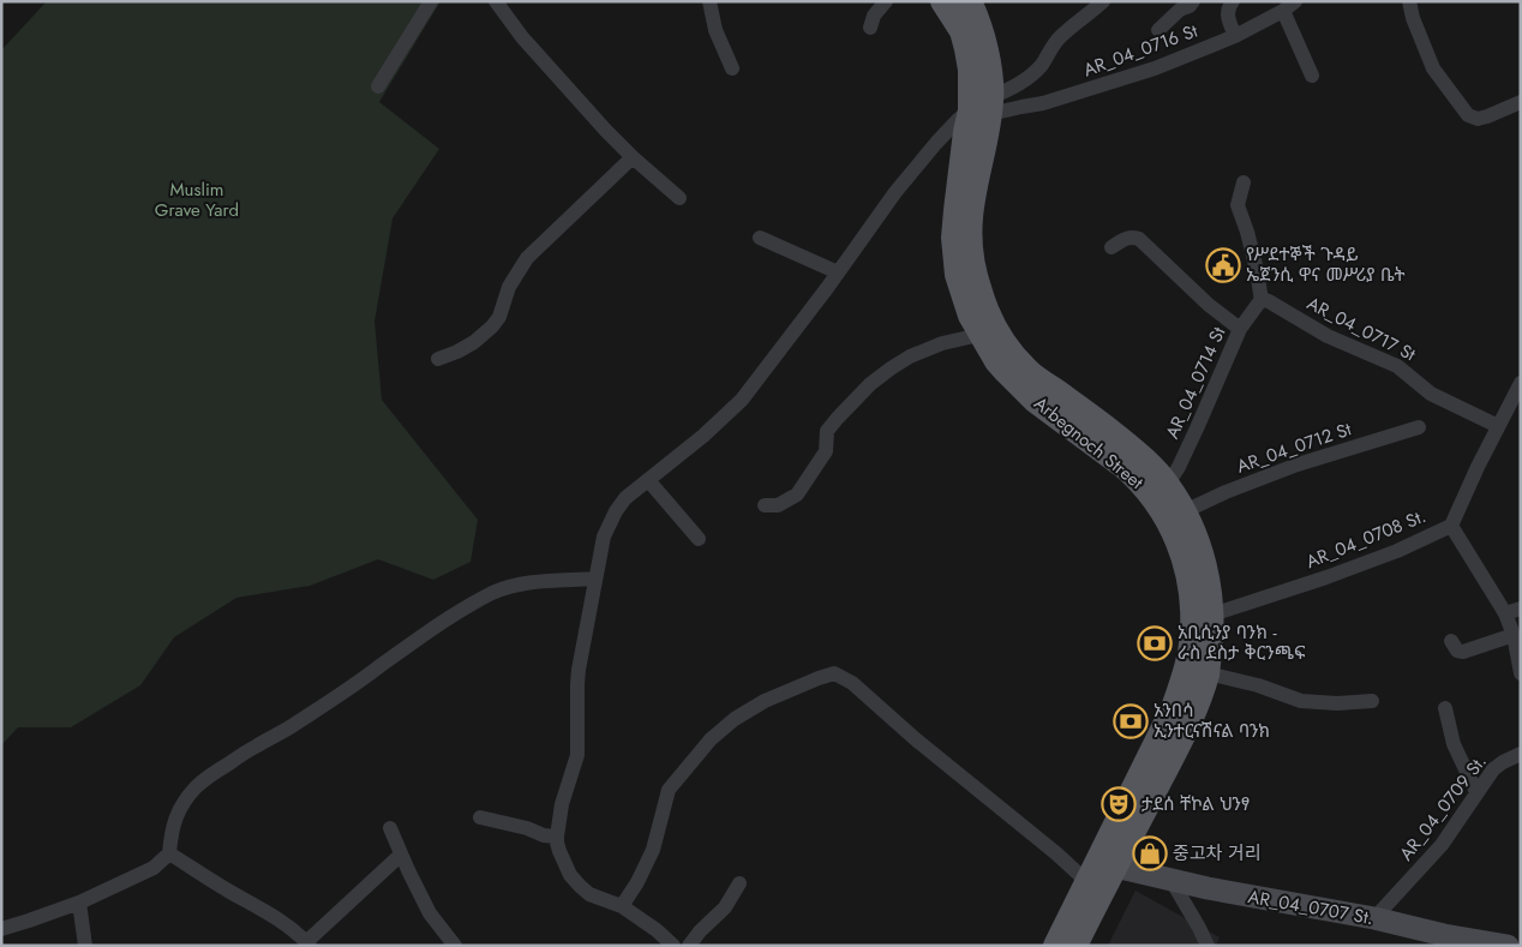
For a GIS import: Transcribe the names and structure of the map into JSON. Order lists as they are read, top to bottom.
{
  "streets": {
    "main road": ["Arbegnoch Street"],
    "street": [
      "AR_04_0716 St",
      "AR_04_0717 St",
      "AR_04_0714 St",
      "AR_04_0712 St",
      "AR_04_0708 St.",
      "AR_04_0709 St.",
      "AR_04_0707 St."
    ]
  },
  "crossings": [
    ["AR_04_0716 St", "Arbegnoch Street"],
    ["AR_04_0717 St", "AR_04_0714 St"],
    ["AR_04_0717 St", "AR_04_0708 St."],
    ["AR_04_0714 St", "Arbegnoch Street"],
    ["Arbegnoch Street", "AR_04_0712 St"],
    ["Arbegnoch Street", "AR_04_0708 St."],
    ["Arbegnoch Street", "AR_04_0707 St."],
    ["AR_04_0709 St.", "AR_04_0707 St."]
  ],
  "parks": ["Muslim Grave Yard"],
  "places": {
    "public building": ["የሥደተኞች ጉዳይ ኤጀንሲ ዋና መሥሪያ ቤት"],
    "bank": ["አቢሲንያ ባንክ - ራስ ደስታ ቅርንጫፍ", "አንበሳ ኢንተርናሽናል ባንክ"],
    "theatre": ["ታደሰ ቸኮል ህንፃ"],
    "shop": ["중고차 거리"]
  }
}
